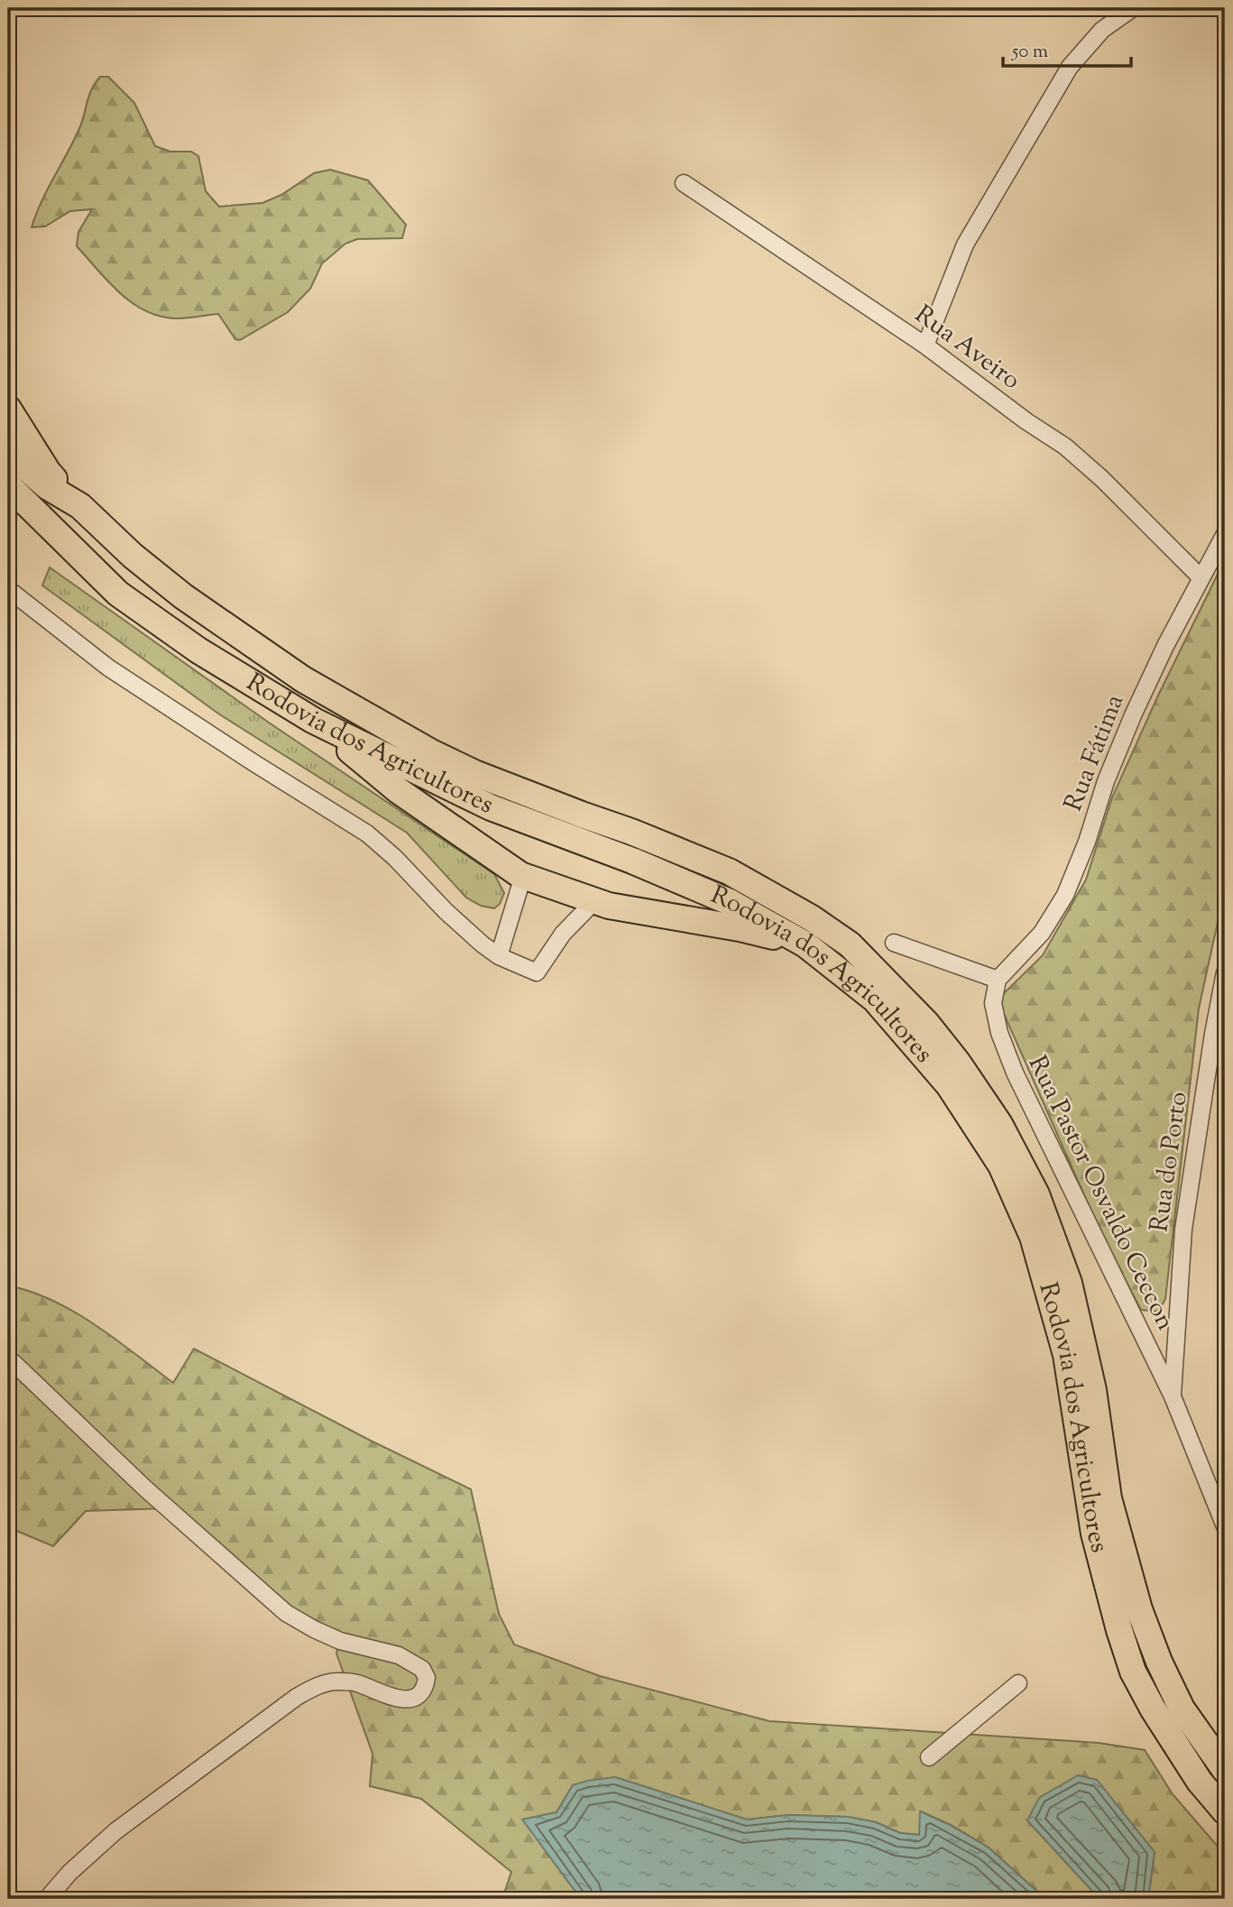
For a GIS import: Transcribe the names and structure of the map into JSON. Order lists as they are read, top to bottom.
{
  "streets": {
    "main road": ["Rodovia dos Agricultores"],
    "street": [
      "Rua Aveiro",
      "Rua Fátima",
      "Rua do Porto",
      "Rua Pastor Osvaldo Ceccon"
    ]
  },
  "crossings": [
    ["Rua Aveiro", "Rua Fátima"],
    ["Rua Fátima", "Rua Pastor Osvaldo Ceccon"],
    ["Rua do Porto", "Rua Pastor Osvaldo Ceccon"]
  ],
  "scale_bar": "50 m"
}
